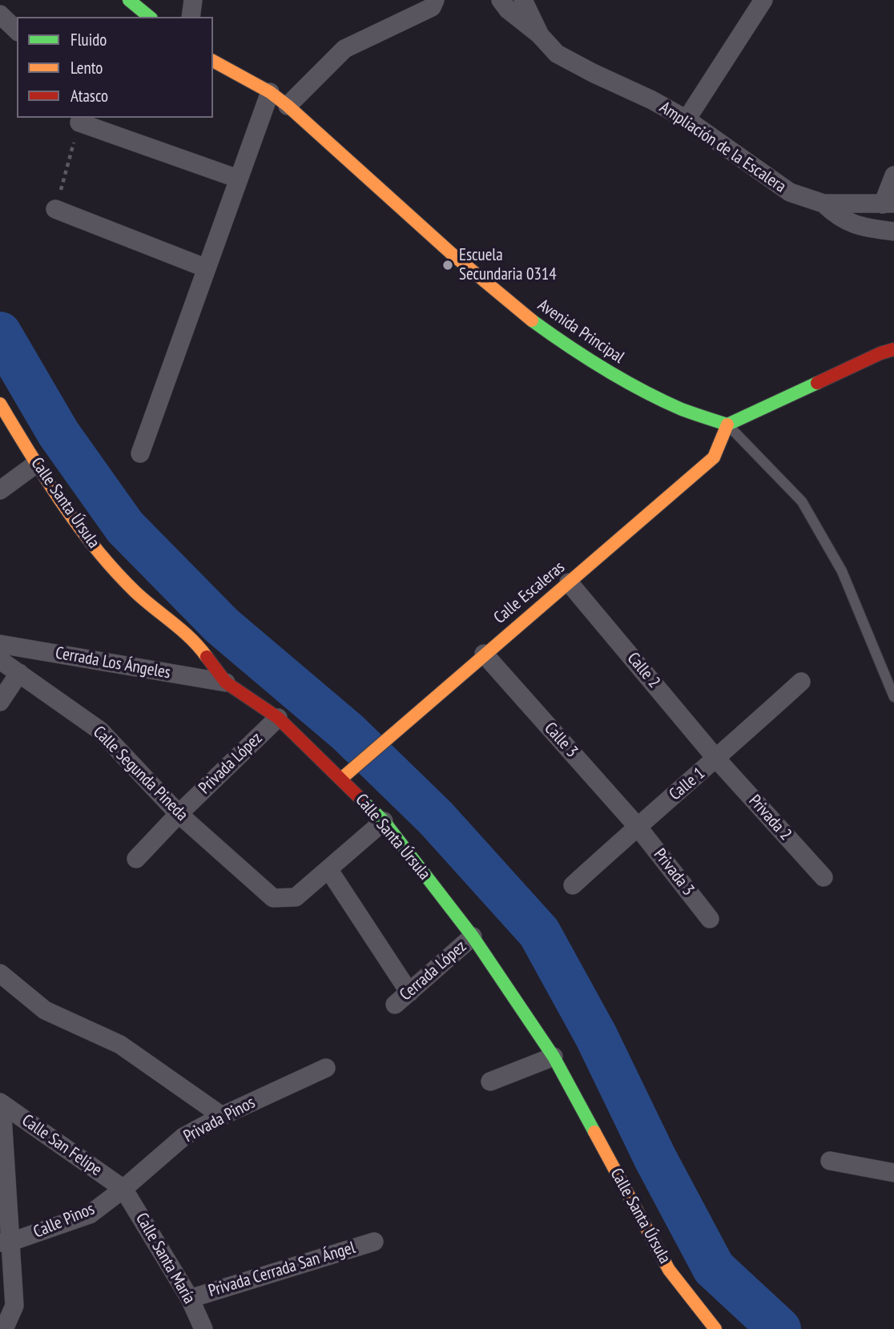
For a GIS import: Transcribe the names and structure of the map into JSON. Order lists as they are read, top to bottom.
{
  "streets": {
    "street": [
      "Ampliación de la Escalera",
      "Avenida Principal",
      "Calle Santa Úrsula",
      "Calle Escaleras",
      "Cerrada Los Ángeles",
      "Calle 2",
      "Calle 3",
      "Privada López",
      "Calle Segunda Pineda",
      "Calle 1",
      "Privada 2",
      "Privada 3",
      "Cerrada López",
      "Privada Pinos",
      "Calle San Felipe",
      "Calle Pinos",
      "Calle Santa María",
      "Privada Cerrada San Ángel"
    ]
  },
  "crossings": [
    ["Avenida Principal", "Calle Escaleras"],
    ["Calle Santa Úrsula", "Calle Escaleras"],
    ["Calle Santa Úrsula", "Cerrada Los Ángeles"],
    ["Calle Santa Úrsula", "Privada López"],
    ["Calle Santa Úrsula", "Cerrada López"],
    ["Calle Escaleras", "Calle 2"],
    ["Calle Escaleras", "Calle 3"],
    ["Calle 2", "Calle 1"],
    ["Calle 2", "Privada 2"],
    ["Calle 3", "Calle 1"],
    ["Calle 3", "Privada 3"],
    ["Privada López", "Calle Segunda Pineda"],
    ["Calle 1", "Privada 2"],
    ["Calle 1", "Privada 3"],
    ["Privada Pinos", "Calle San Felipe"],
    ["Privada Pinos", "Calle Pinos"],
    ["Privada Pinos", "Calle Santa María"],
    ["Calle San Felipe", "Calle Pinos"],
    ["Calle San Felipe", "Calle Santa María"],
    ["Calle Pinos", "Calle Santa María"],
    ["Calle Santa María", "Privada Cerrada San Ángel"]
  ],
  "places": ["Escuela Secundaria 0314"],
  "legend": ["Fluido", "Lento", "Atasco"]
}
